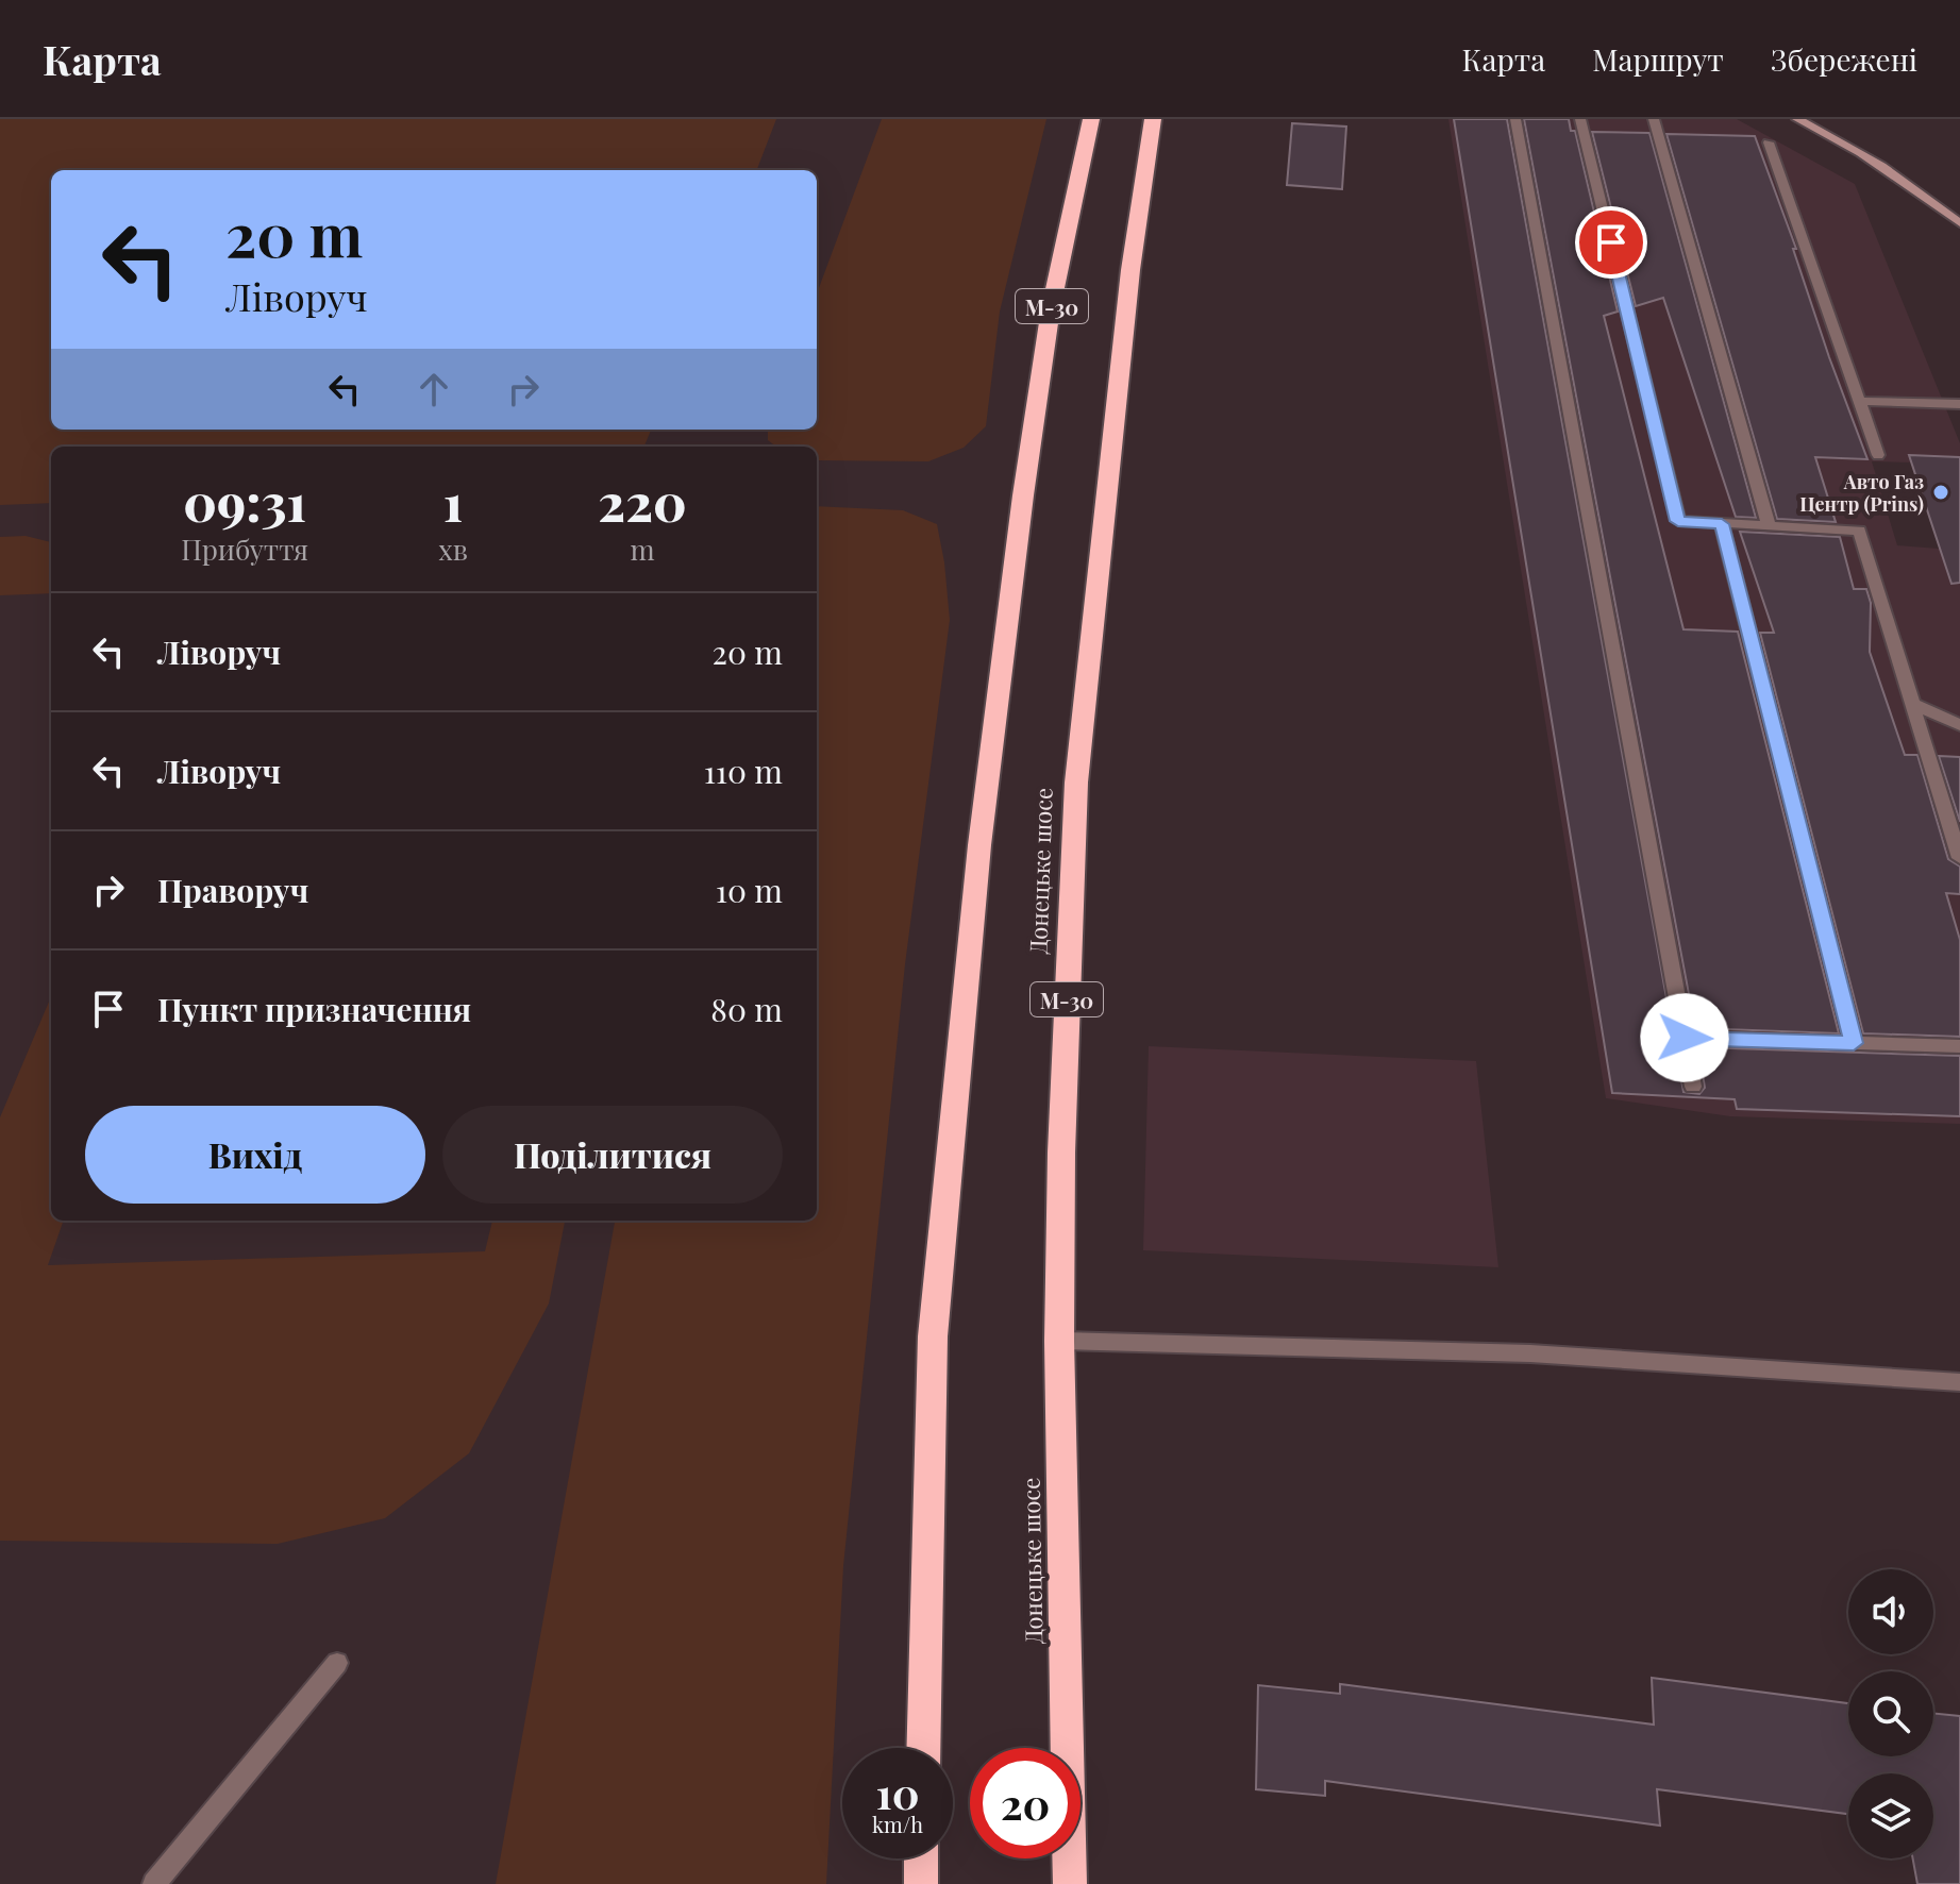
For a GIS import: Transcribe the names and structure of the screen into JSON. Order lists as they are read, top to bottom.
{
  "streets": {
    "highway": ["М-30", "Донецьке шосе"]
  },
  "places": ["Авто Газ Центр (Prins)"],
  "page": {
    "header": "Карта",
    "nav": ["Карта", "Маршрут", "Збережені"],
    "turn": ["20 m", "Ліворуч"],
    "eta": [
      "09:31",
      "Прибуття",
      "1",
      "хв",
      "220",
      "m"
    ],
    "list": [
      {
        "name": "Ліворуч",
        "value": "20 m"
      },
      {
        "name": "Ліворуч",
        "value": "110 m"
      },
      {
        "name": "Праворуч",
        "value": "10 m"
      },
      {
        "name": "Пункт призначення",
        "value": "80 m"
      }
    ],
    "buttons": ["Вихід", "Поділитися"],
    "speed": "10 km/h",
    "limit": "20"
  }
}
